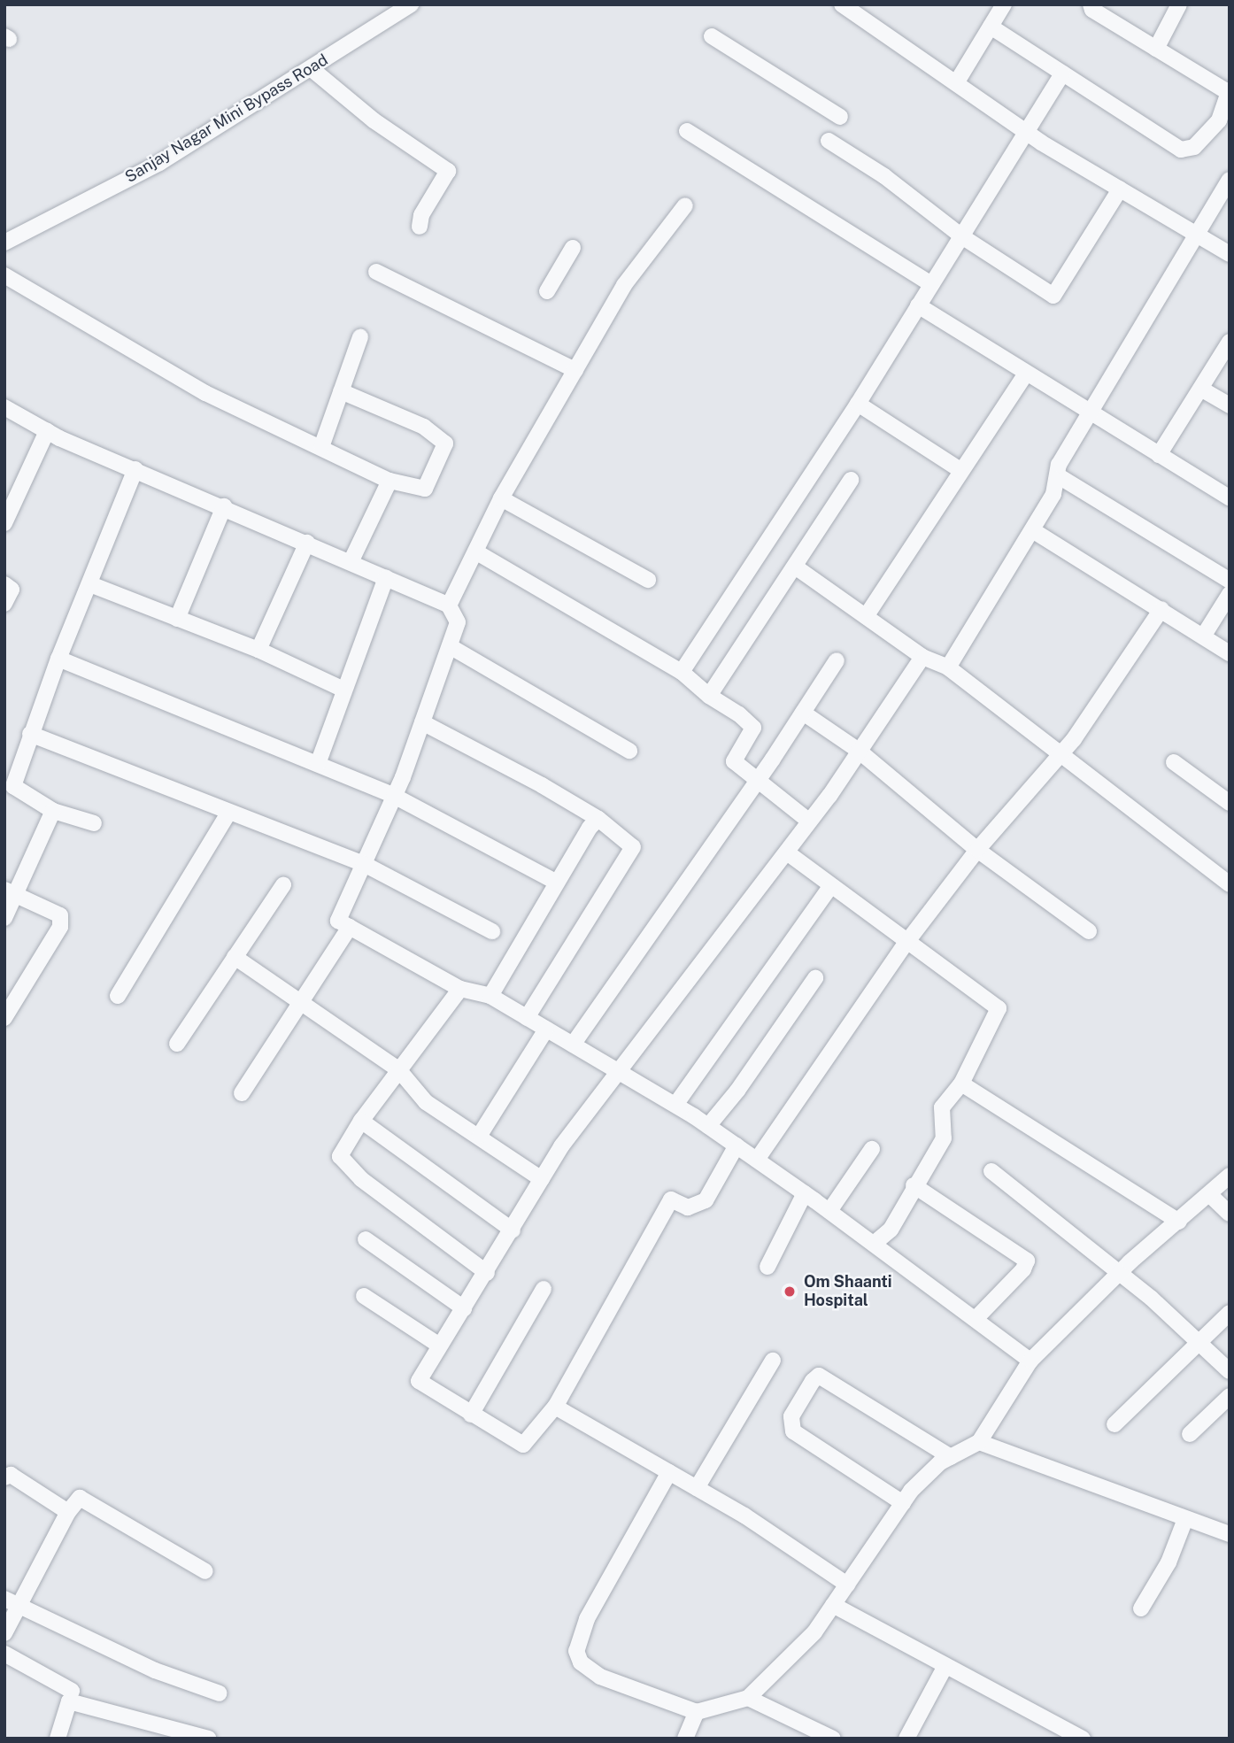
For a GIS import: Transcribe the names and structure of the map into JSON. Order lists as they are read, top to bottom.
{
  "streets": {
    "street": ["Sanjay Nagar Mini Bypass Road"]
  },
  "places": ["Om Shaanti Hospital"]
}
